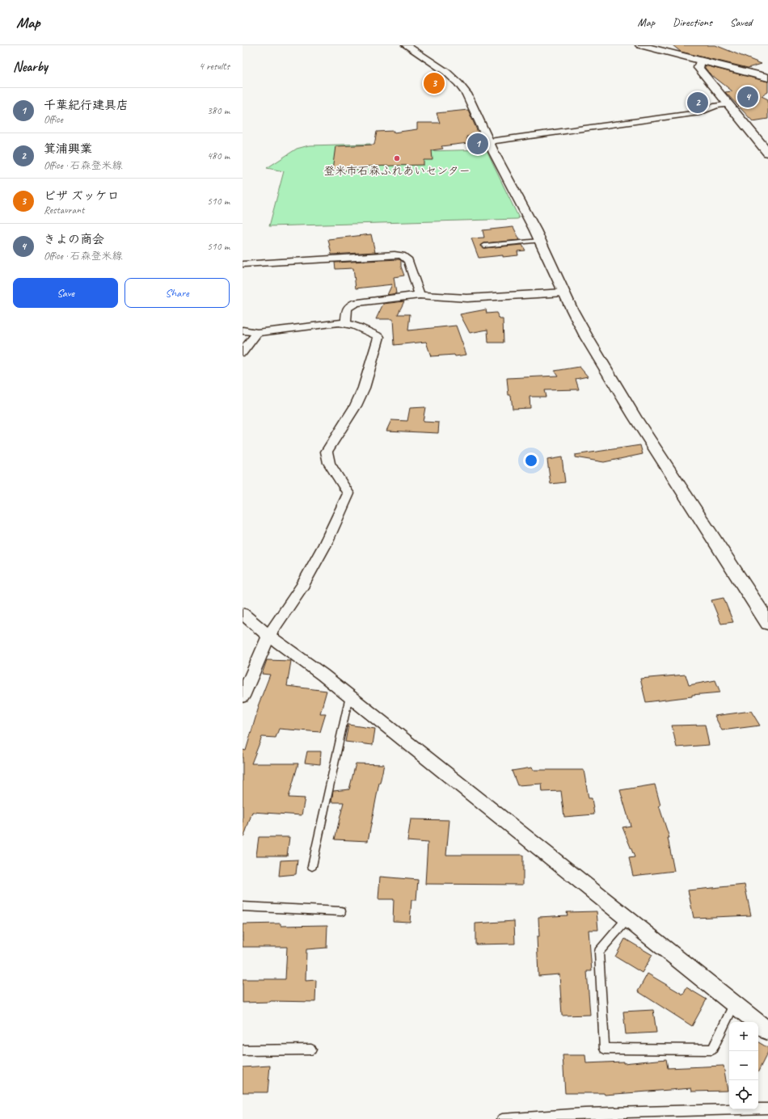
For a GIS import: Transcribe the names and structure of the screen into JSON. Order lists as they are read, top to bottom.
{
  "places": ["登米市石森ふれあいセンター"],
  "page": {
    "header": "Map",
    "nav": ["Map", "Directions", "Saved"],
    "heading": ["Nearby", "4 results"],
    "pins": [
      "3",
      "4",
      "2",
      "1"
    ],
    "list": [
      {
        "mark": "1",
        "name": "千葉紀行建具店",
        "note": "Office",
        "value": "380 m"
      },
      {
        "mark": "2",
        "name": "箕浦興業",
        "note": "Office · 石森登米線",
        "value": "480 m"
      },
      {
        "mark": "3",
        "name": "ピザ ズッケロ",
        "note": "Restaurant",
        "value": "510 m"
      },
      {
        "mark": "4",
        "name": "きよの商会",
        "note": "Office · 石森登米線",
        "value": "510 m"
      }
    ],
    "buttons": ["Save", "Share"],
    "map_buttons": ["+", "−"]
  }
}
